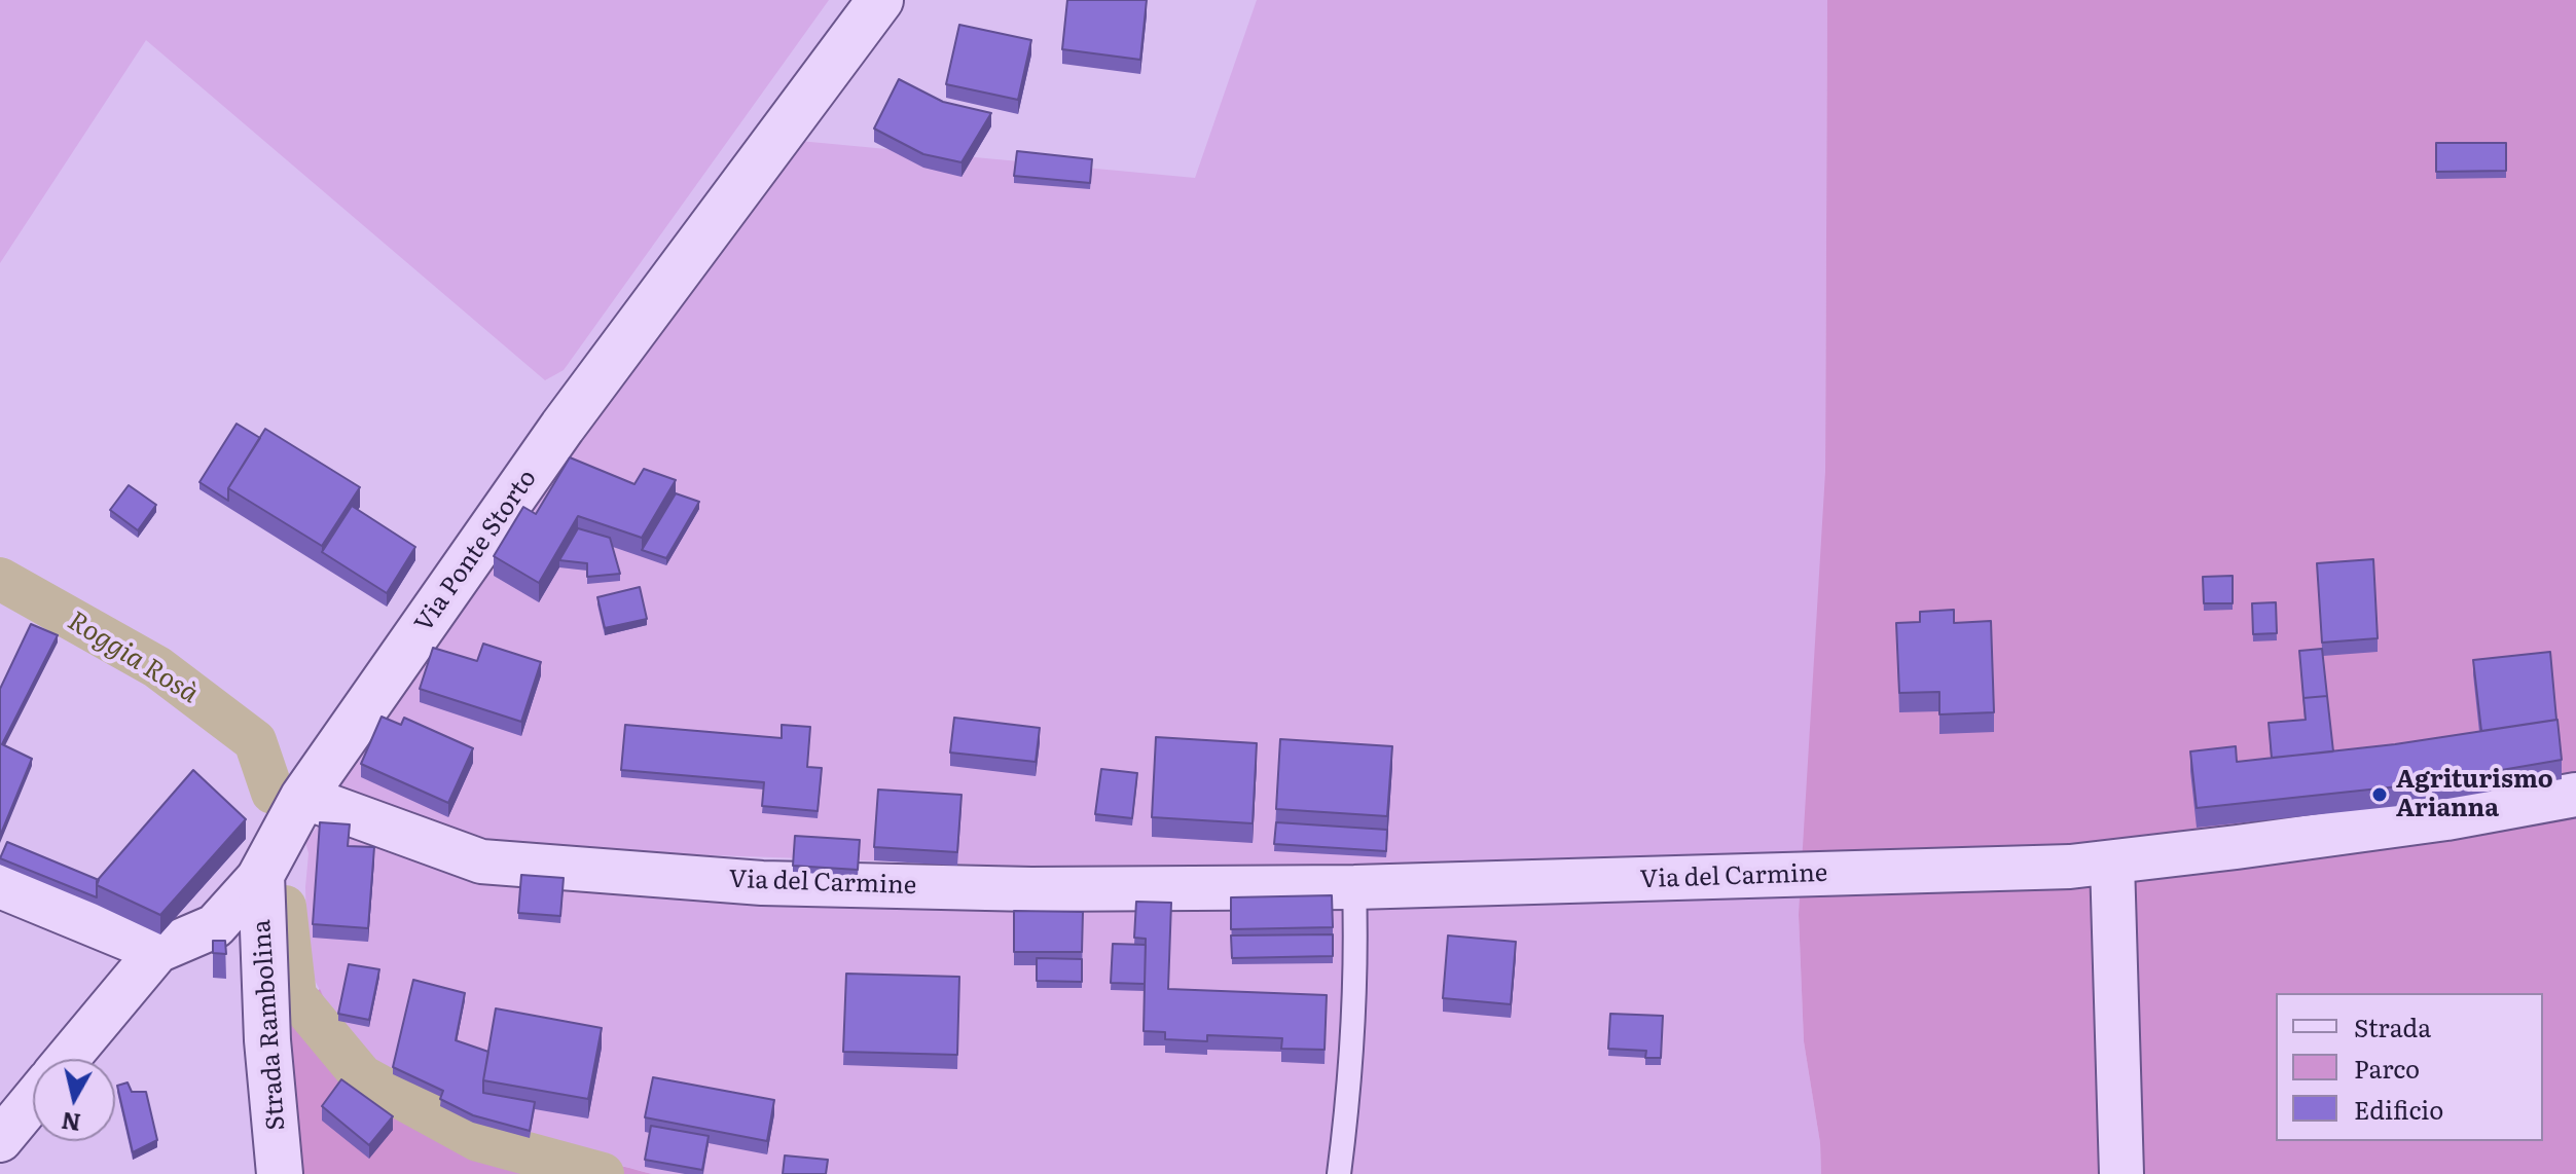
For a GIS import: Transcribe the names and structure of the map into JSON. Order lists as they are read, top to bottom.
{
  "streets": {
    "street": ["Via Ponte Storto", "Via del Carmine", "Strada Rambolina"]
  },
  "crossings": [
    ["Via Ponte Storto", "Via del Carmine"],
    ["Via Ponte Storto", "Strada Rambolina"]
  ],
  "water": ["Roggia Rosà"],
  "places": ["Agriturismo Arianna"],
  "legend": ["Strada", "Parco", "Edificio"],
  "north": "bottom"
}
